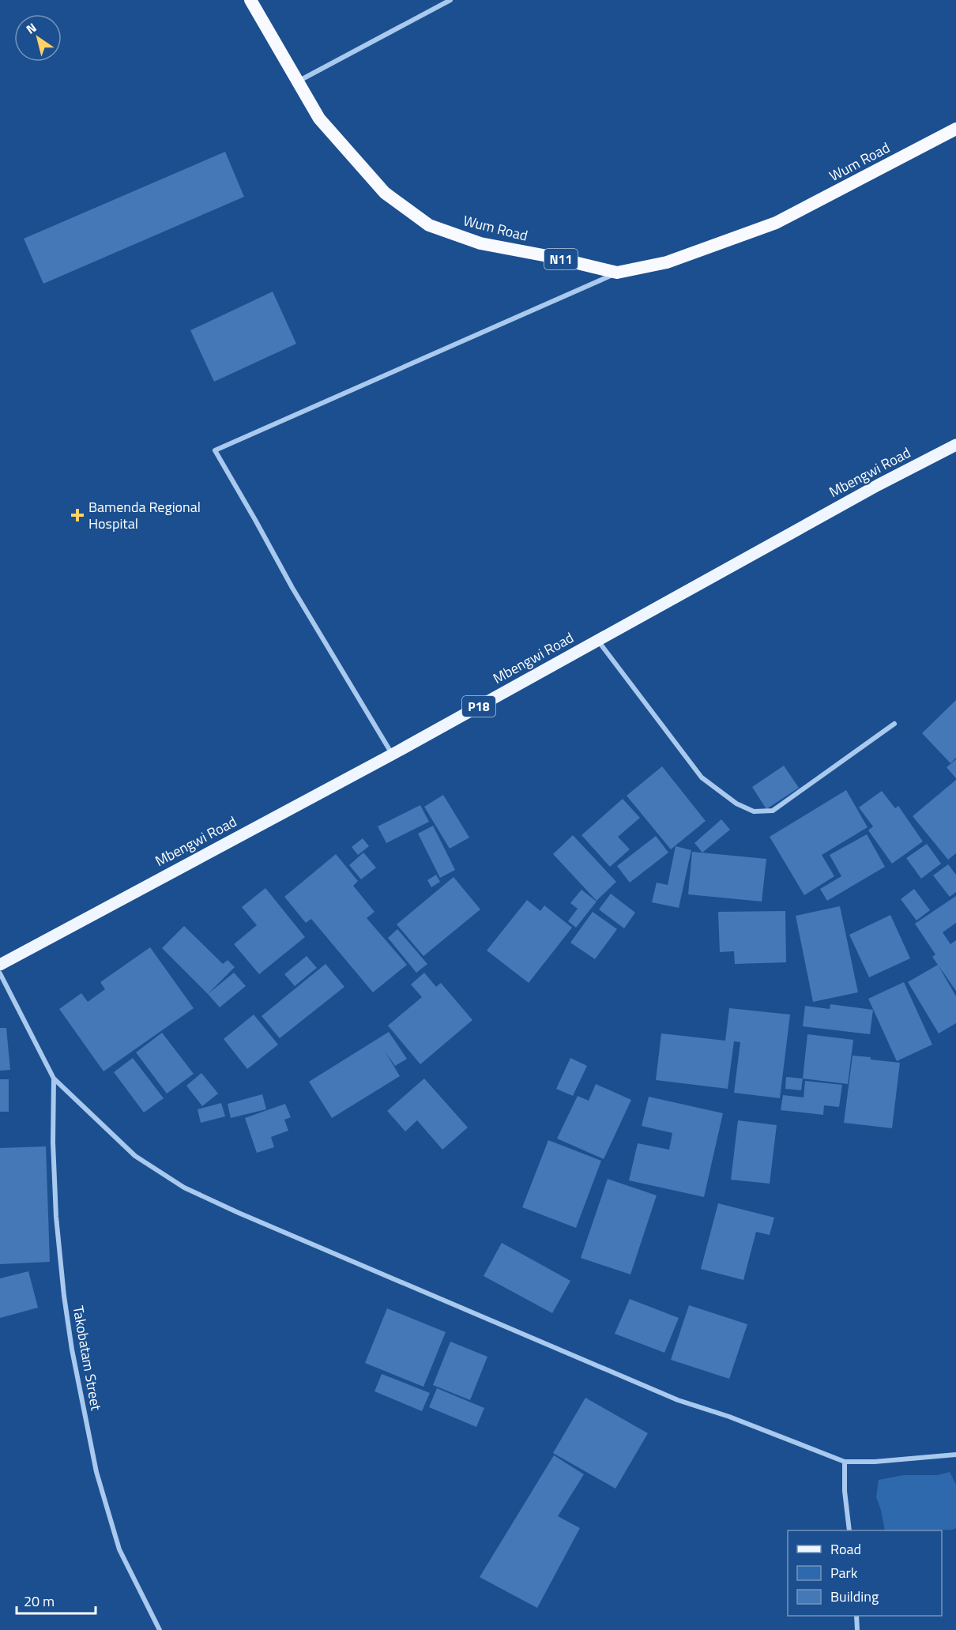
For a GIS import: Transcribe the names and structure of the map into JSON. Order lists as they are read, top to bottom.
{
  "streets": {
    "highway": ["Wum Road", "N11"],
    "main road": ["Mbengwi Road", "P18"],
    "street": ["Takobatam Street"]
  },
  "places": {
    "health": ["Bamenda Regional Hospital"]
  },
  "legend": ["Road", "Park", "Building"],
  "scale_bar": "20 m",
  "north": "top left"
}
